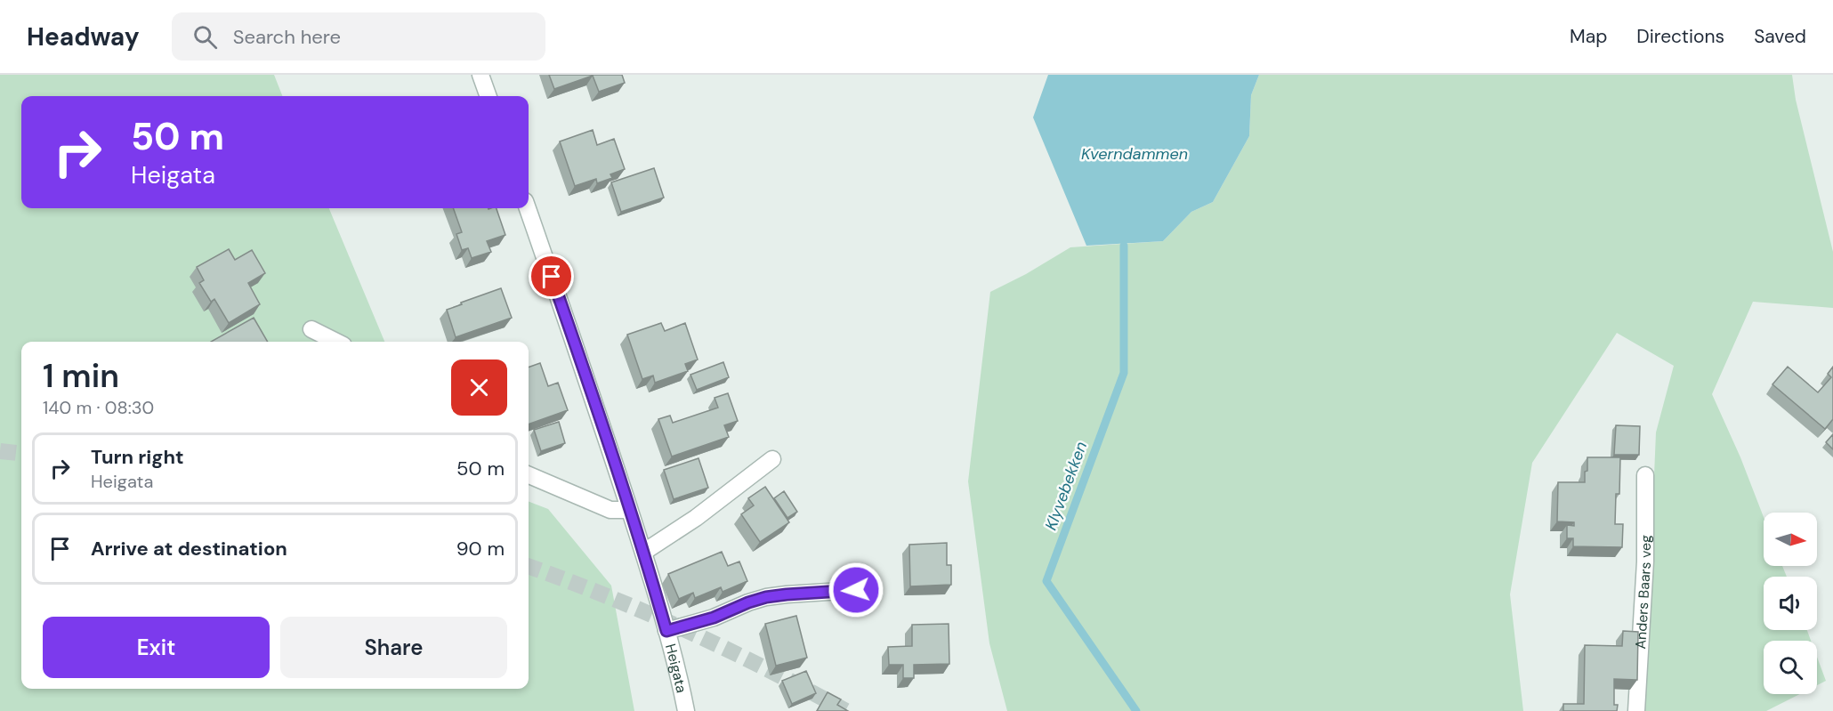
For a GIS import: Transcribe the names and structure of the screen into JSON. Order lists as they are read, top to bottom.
{
  "streets": {
    "street": ["Anders Baars veg", "Heigata"]
  },
  "water": ["Kverndammen", "Klyvebekken"],
  "north": "right",
  "page": {
    "header": "Headway",
    "search": "Search here",
    "nav": ["Map", "Directions", "Saved"],
    "turn": ["50 m", "Heigata"],
    "heading": ["1 min", "140 m · 08:30"],
    "list": [
      {
        "name": "Turn right",
        "note": "Heigata",
        "value": "50 m"
      },
      {
        "name": "Arrive at destination",
        "value": "90 m"
      }
    ],
    "buttons": ["Exit", "Share"]
  }
}
